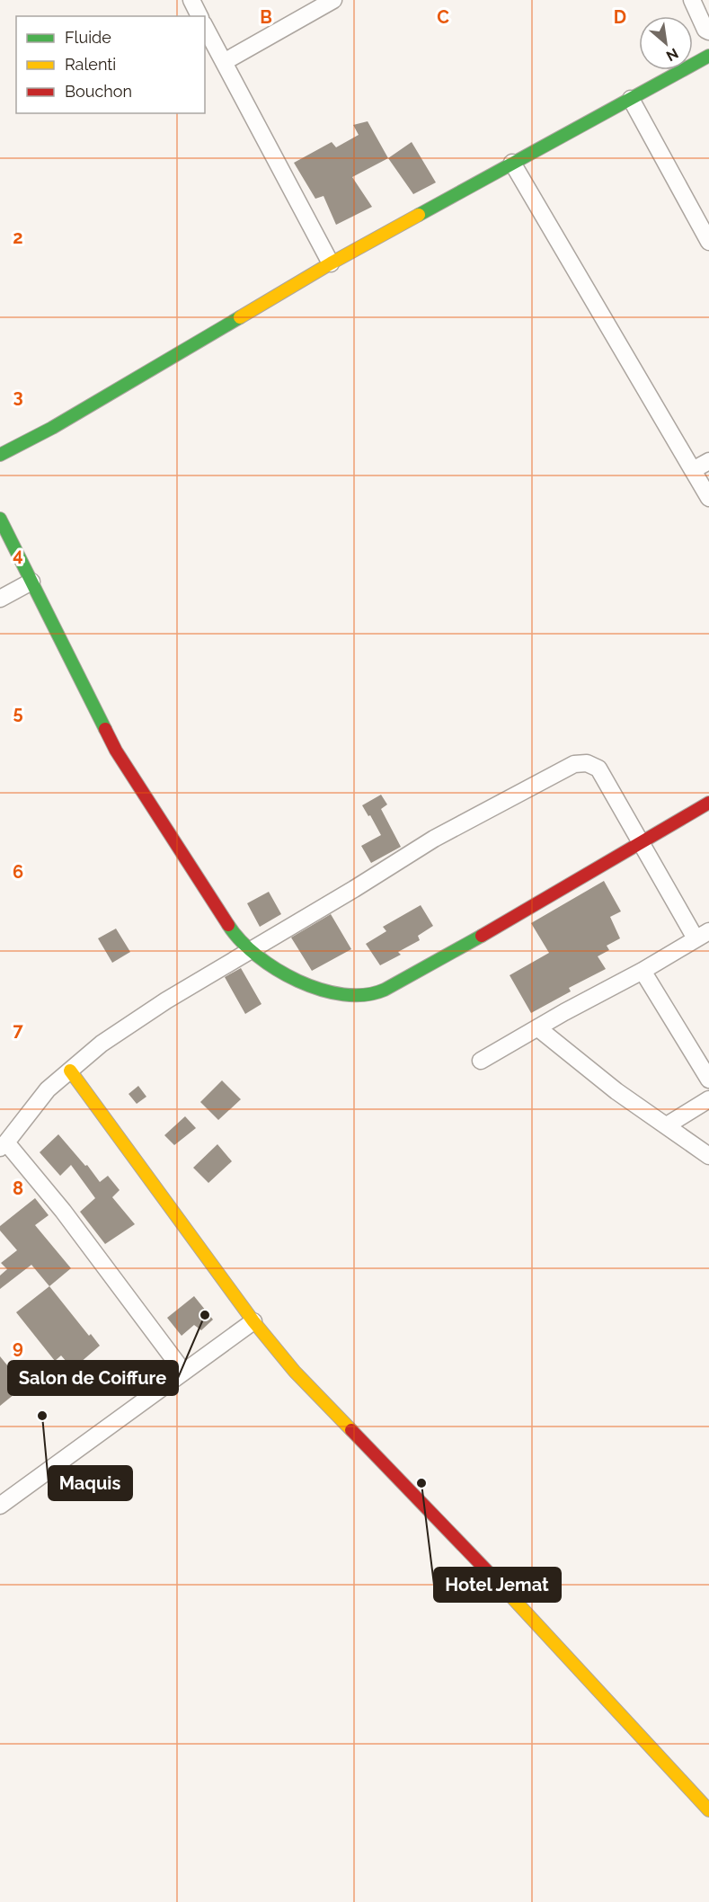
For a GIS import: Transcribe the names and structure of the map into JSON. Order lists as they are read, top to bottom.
{
  "places": ["Salon de Coiffure", "Maquis", "Hotel Jemat"],
  "legend": ["Fluide", "Ralenti", "Bouchon"],
  "north": "bottom right",
  "grid": {
    "columns": ["B", "C", "D"],
    "rows": [
      "2",
      "3",
      "4",
      "5",
      "6",
      "7",
      "8",
      "9"
    ]
  }
}
